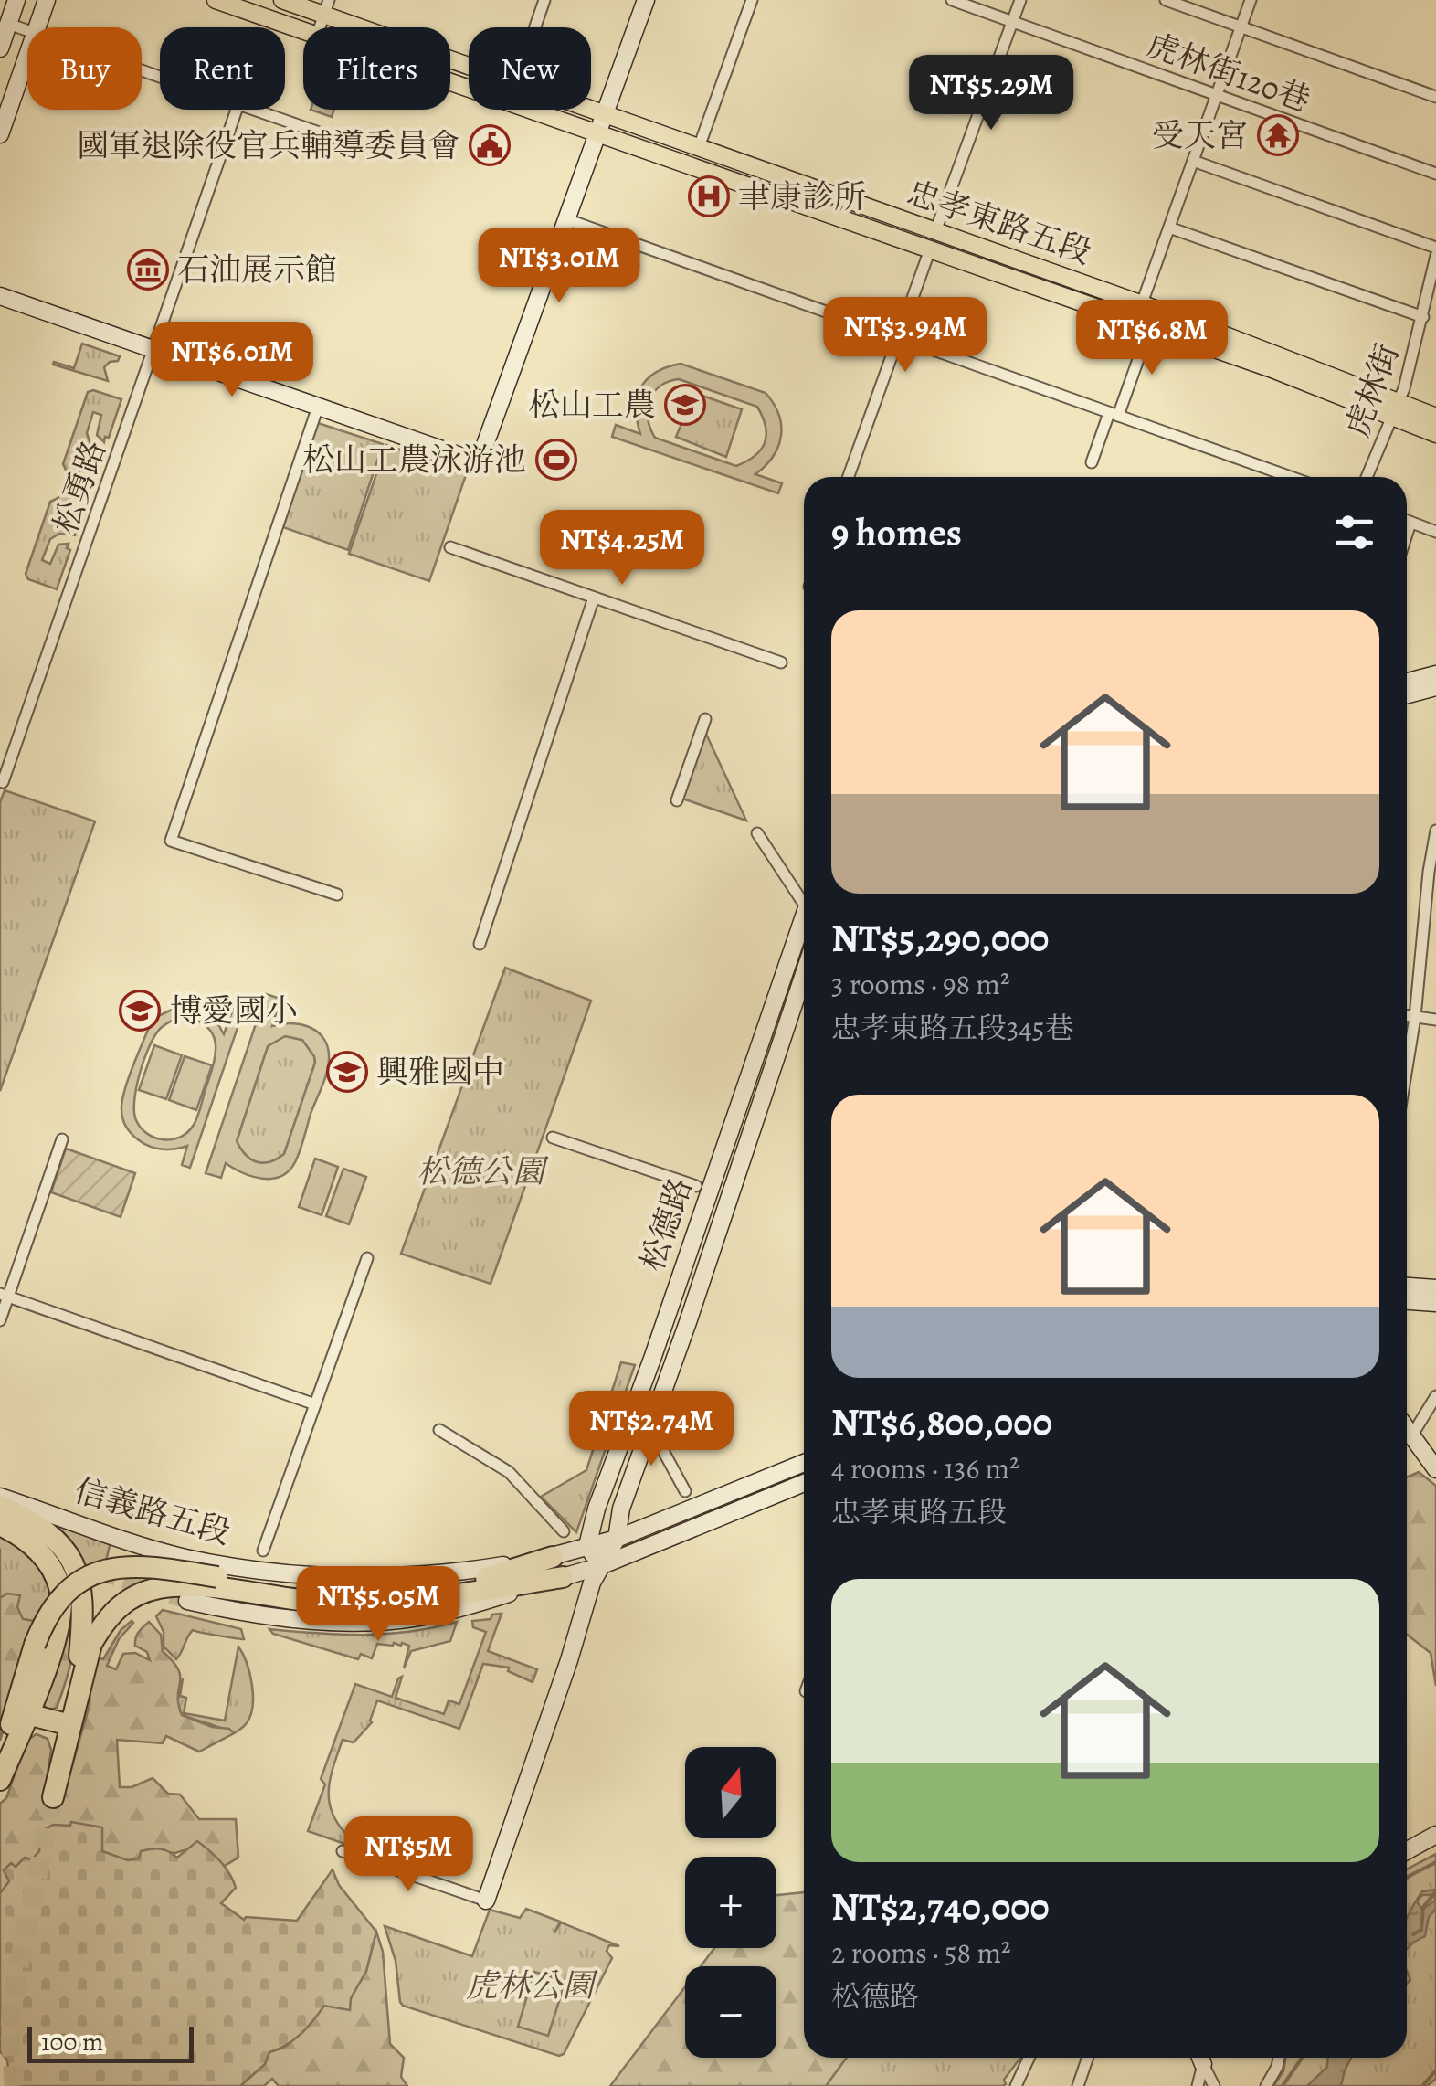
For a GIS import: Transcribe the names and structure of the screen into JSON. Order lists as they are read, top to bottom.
{
  "streets": {
    "main road": ["忠孝東路五段", "松德路", "信義路五段"],
    "street": ["虎林街120巷", "虎林街", "松勇路"]
  },
  "crossings": [
    ["忠孝東路五段", "虎林街"],
    ["松德路", "信義路五段"]
  ],
  "parks": ["松德公園", "虎林公園"],
  "places": {
    "temple": ["受天宮"],
    "public building": ["國軍退除役官兵輔導委員會"],
    "hospital": ["聿康診所"],
    "museum": ["石油展示館"],
    "school or university": ["松山工農", "博愛國小", "興雅國中"],
    "sports": ["松山工農泳游池"]
  },
  "scale_bar": "100 m",
  "north": "top",
  "page": {
    "chip": [
      "Buy",
      "Rent",
      "Filters",
      "New"
    ],
    "price": [
      "NT$5.29M",
      "NT$3.01M",
      "NT$3.94M",
      "NT$6.8M",
      "NT$6.01M",
      "NT$4.25M",
      "NT$2.74M",
      "NT$5.05M",
      "NT$5M"
    ],
    "heading": "9 homes",
    "list": [
      {
        "name": "NT$5,290,000",
        "note": "3 rooms · 98 m² · 忠孝東路五段345巷"
      },
      {
        "name": "NT$6,800,000",
        "note": "4 rooms · 136 m² · 忠孝東路五段"
      },
      {
        "name": "NT$2,740,000",
        "note": "2 rooms · 58 m² · 松德路"
      }
    ],
    "map_buttons": ["+", "−"],
    "scale": "100 m"
  }
}
